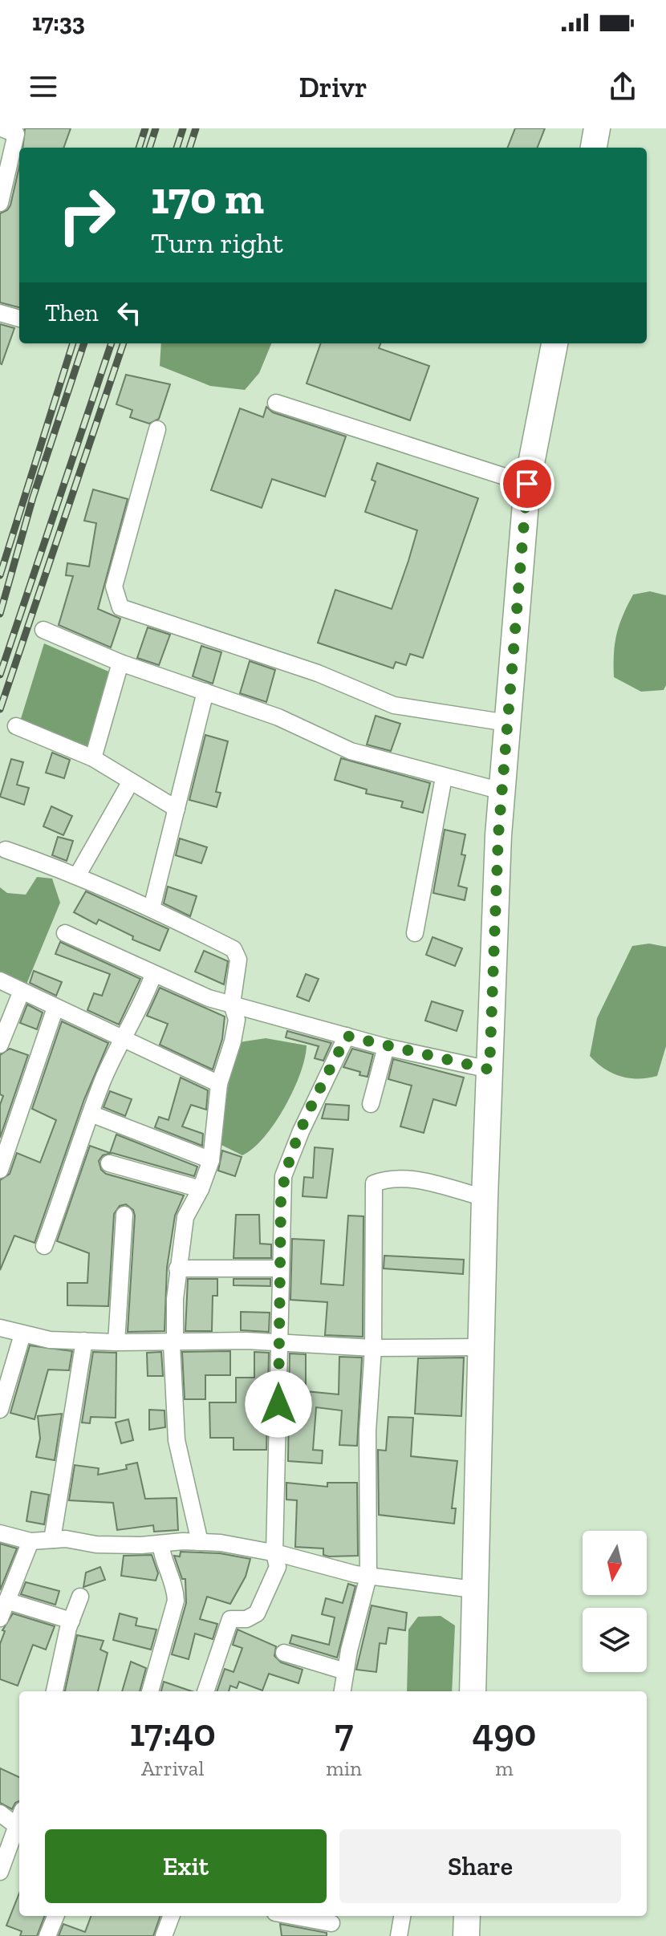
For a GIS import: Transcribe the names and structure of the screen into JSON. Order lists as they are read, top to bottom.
{
  "north": "bottom",
  "page": {
    "status": "17:33",
    "header": "Drivr",
    "turn": ["170 m", "Turn right"],
    "then": "Then",
    "eta": [
      "17:40",
      "Arrival",
      "7",
      "min",
      "490",
      "m"
    ],
    "buttons": ["Exit", "Share"]
  }
}
